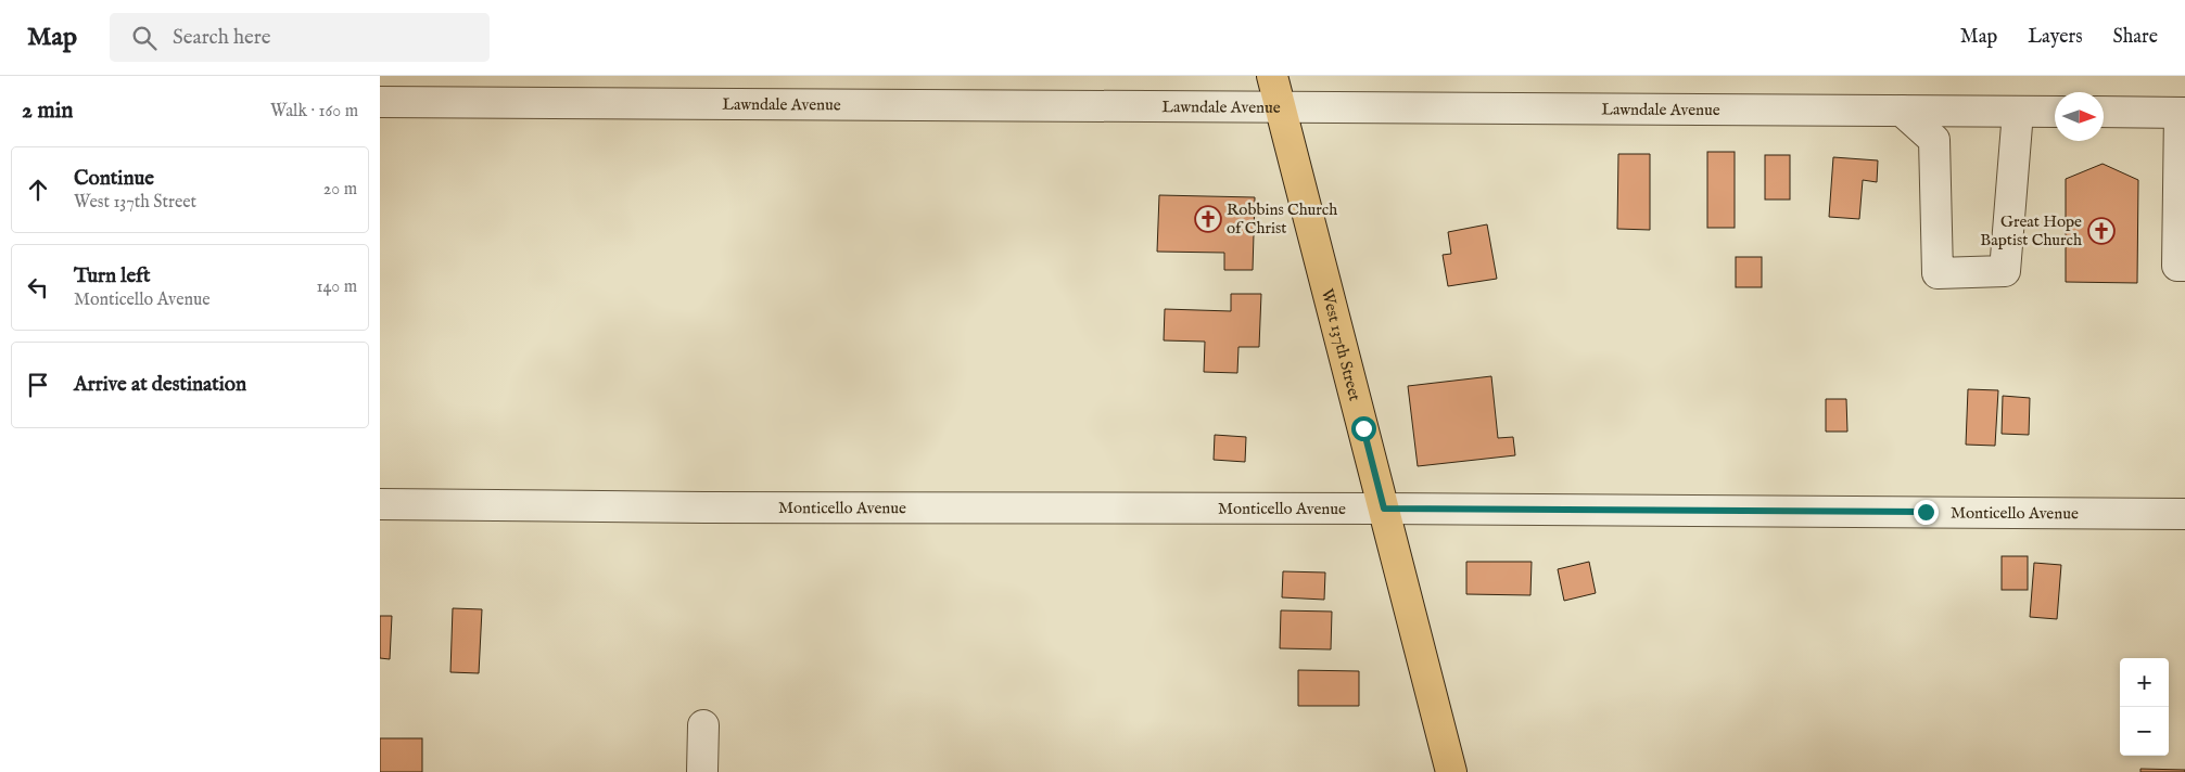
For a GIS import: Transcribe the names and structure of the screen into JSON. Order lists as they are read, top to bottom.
{
  "streets": {
    "main road": ["West 137th Street"],
    "street": ["Lawndale Avenue", "Monticello Avenue"]
  },
  "crossings": [
    ["Lawndale Avenue", "West 137th Street"],
    ["West 137th Street", "Monticello Avenue"]
  ],
  "places": {
    "church": ["Robbins Church of Christ", "Great Hope Baptist Church"]
  },
  "north": "right",
  "page": {
    "header": "Map",
    "search": "Search here",
    "nav": ["Map", "Layers", "Share"],
    "heading": ["2 min", "Walk · 160 m"],
    "list": [
      ["Continue", "West 137th Street", "20 m"],
      ["Turn left", "Monticello Avenue", "140 m"],
      "Arrive at destination"
    ],
    "map_buttons": ["+", "−"]
  }
}
